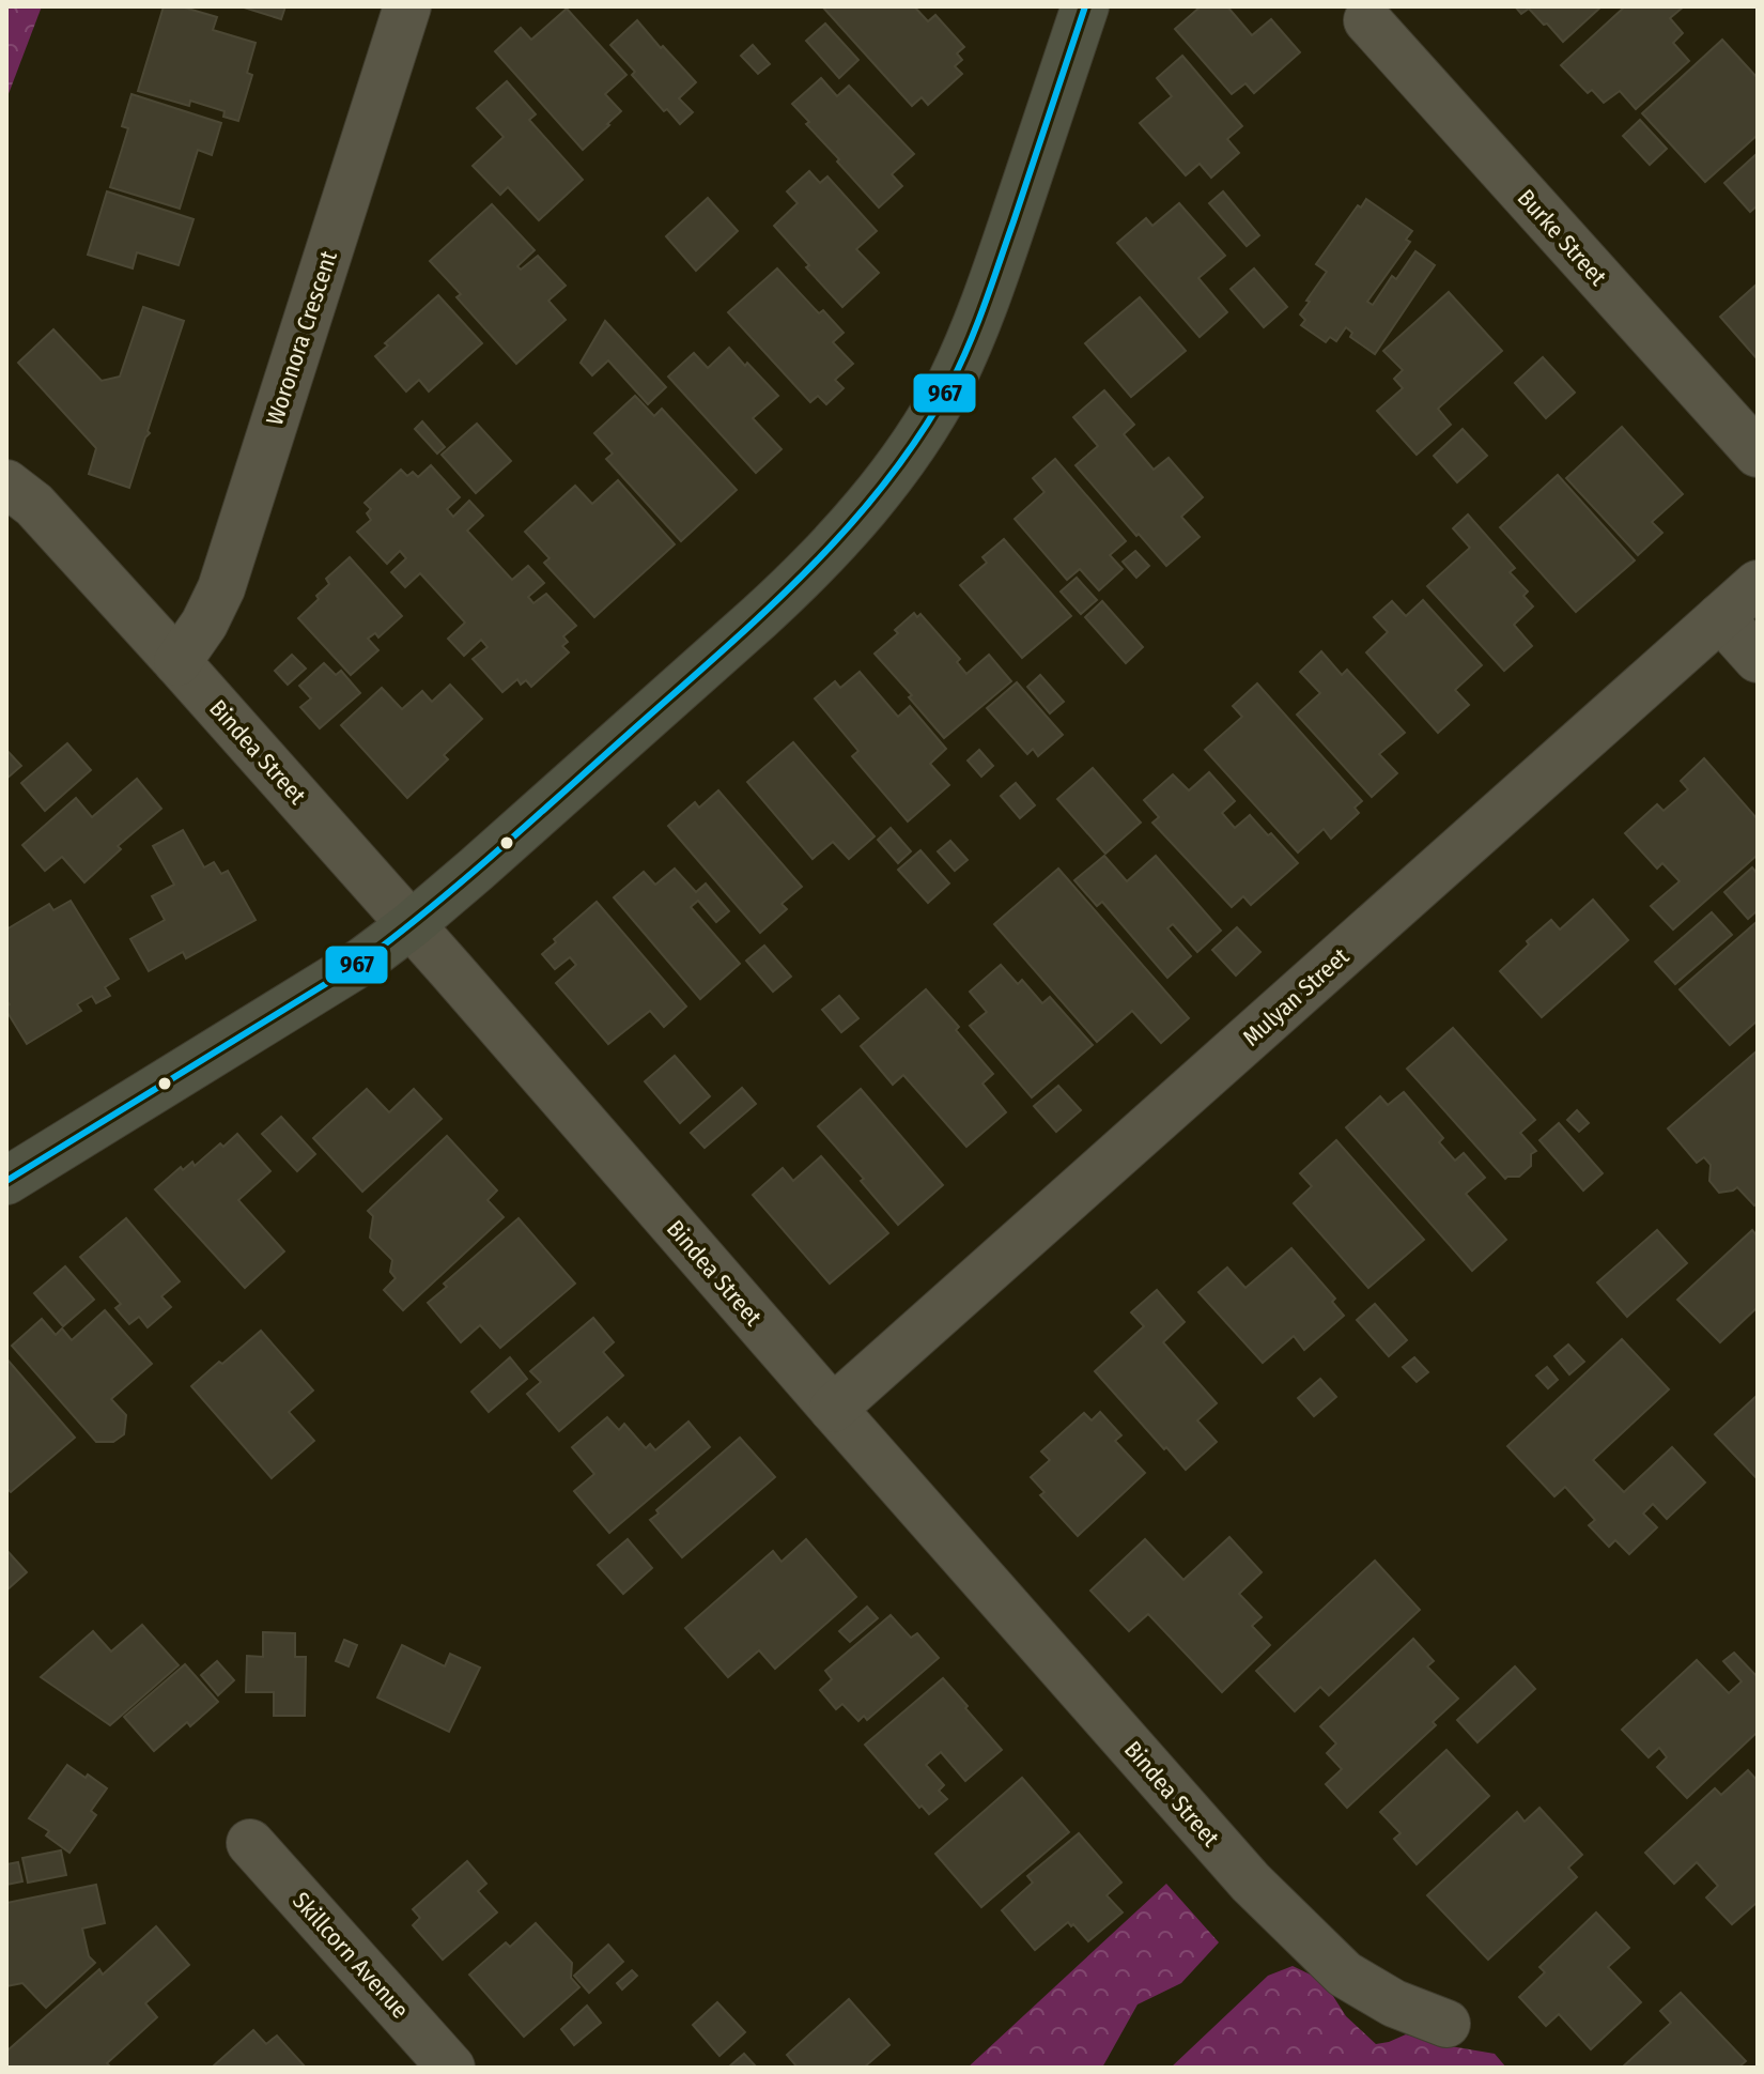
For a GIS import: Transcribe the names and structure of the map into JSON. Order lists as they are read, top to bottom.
{
  "streets": {
    "street": [
      "Burke Street",
      "Woronora Crescent",
      "Bindea Street",
      "Mulyan Street",
      "Skillcorn Avenue"
    ]
  },
  "crossings": [
    ["Woronora Crescent", "Bindea Street"],
    ["Bindea Street", "Mulyan Street"]
  ],
  "lines": ["transit line 967"]
}
